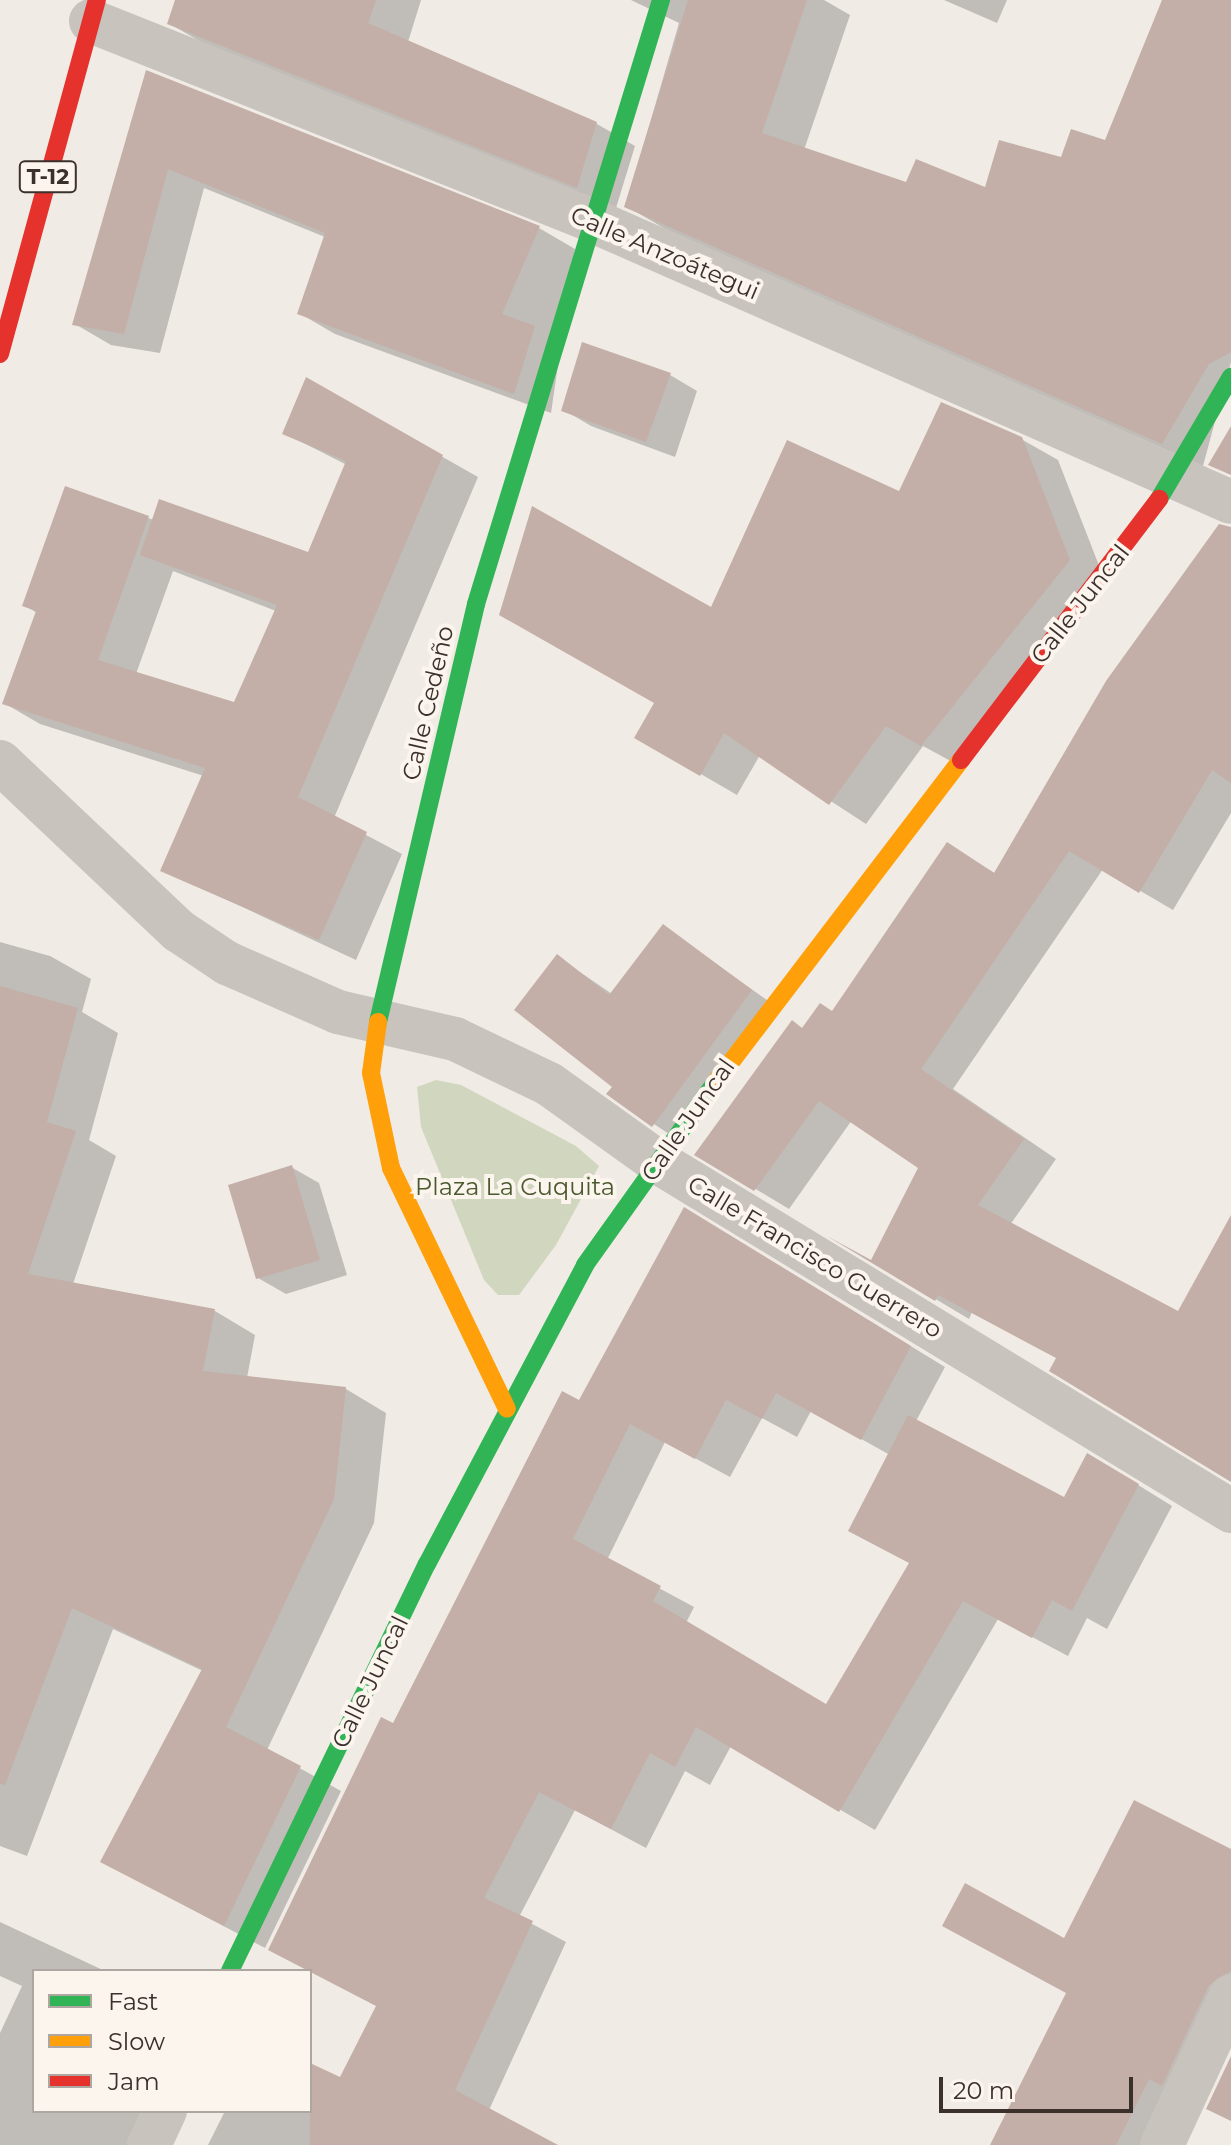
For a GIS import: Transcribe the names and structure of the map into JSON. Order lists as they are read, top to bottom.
{
  "streets": {
    "main road": ["T-12", "Calle Juncal", "Calle Cedeño"],
    "street": ["Calle Anzoátegui", "Calle Francisco Guerrero"]
  },
  "crossings": [
    ["T-12", "Calle Anzoátegui"],
    ["Calle Anzoátegui", "Calle Juncal"],
    ["Calle Anzoátegui", "Calle Cedeño"],
    ["Calle Juncal", "Calle Cedeño"],
    ["Calle Juncal", "Calle Francisco Guerrero"],
    ["Calle Cedeño", "Calle Francisco Guerrero"]
  ],
  "parks": ["Plaza La Cuquita"],
  "legend": ["Fast", "Slow", "Jam"],
  "scale_bar": "20 m"
}
